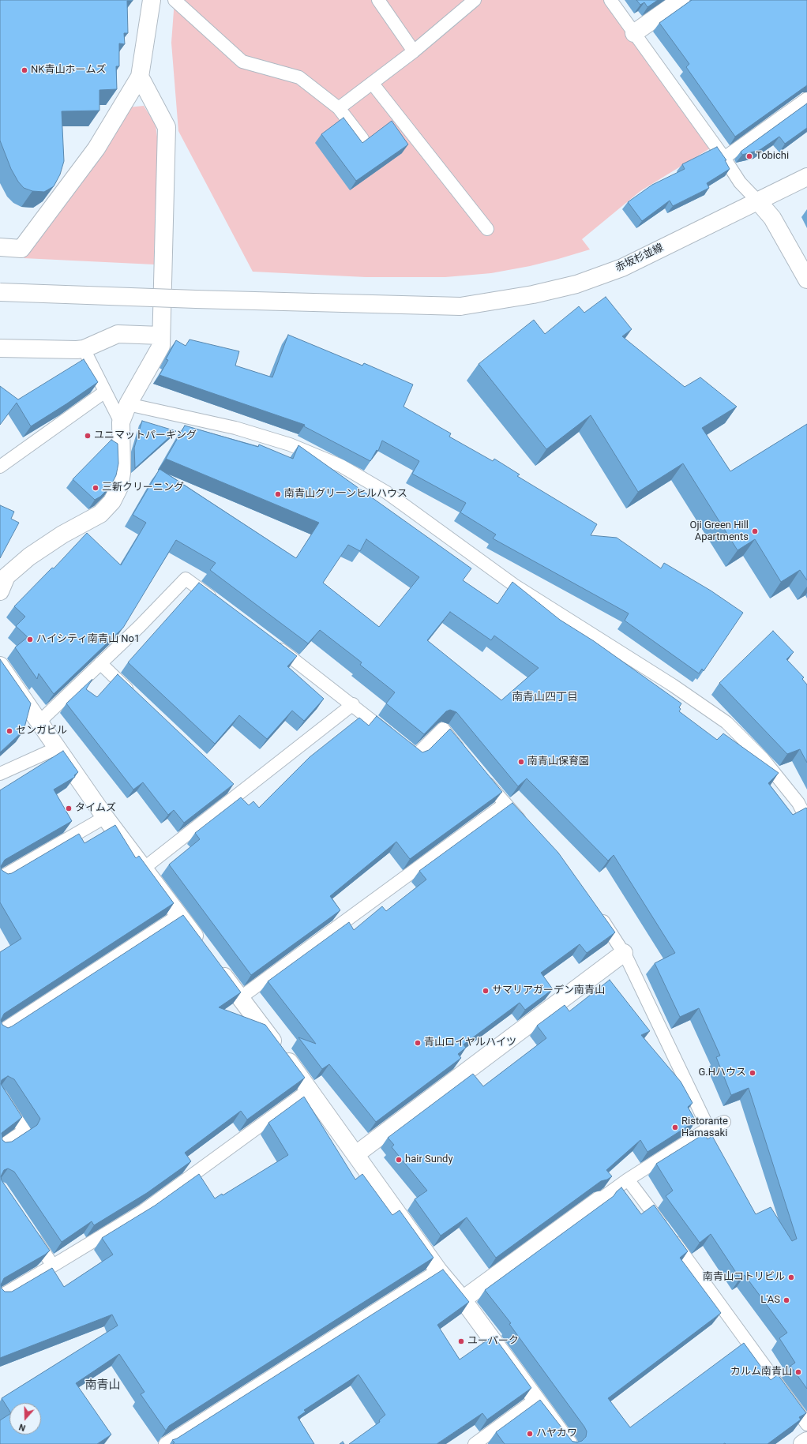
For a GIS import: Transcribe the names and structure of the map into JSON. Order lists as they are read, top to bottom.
{
  "streets": {
    "street": ["赤坂杉並線"]
  },
  "districts": ["南青山四丁目", "南青山"],
  "places": [
    "NK青山ホームズ",
    "Tobichi",
    "ユニマットパーキング",
    "三新クリーニング",
    "南青山グリ一ンヒルハウス",
    "Oji Green Hill Apartments",
    "ハイシティ南青山 No1",
    "センガビル",
    "南青山保育園",
    "タイムズ",
    "サマリアガーデン南青山",
    "青山ロイヤルハイツ",
    "G.Hハウス",
    "Ristorante Hamasaki",
    "hair Sundy",
    "南青山コトリビル",
    "L'AS",
    "ユーパーク",
    "カルム南青山",
    "ハヤカワ"
  ],
  "north": "bottom"
}
